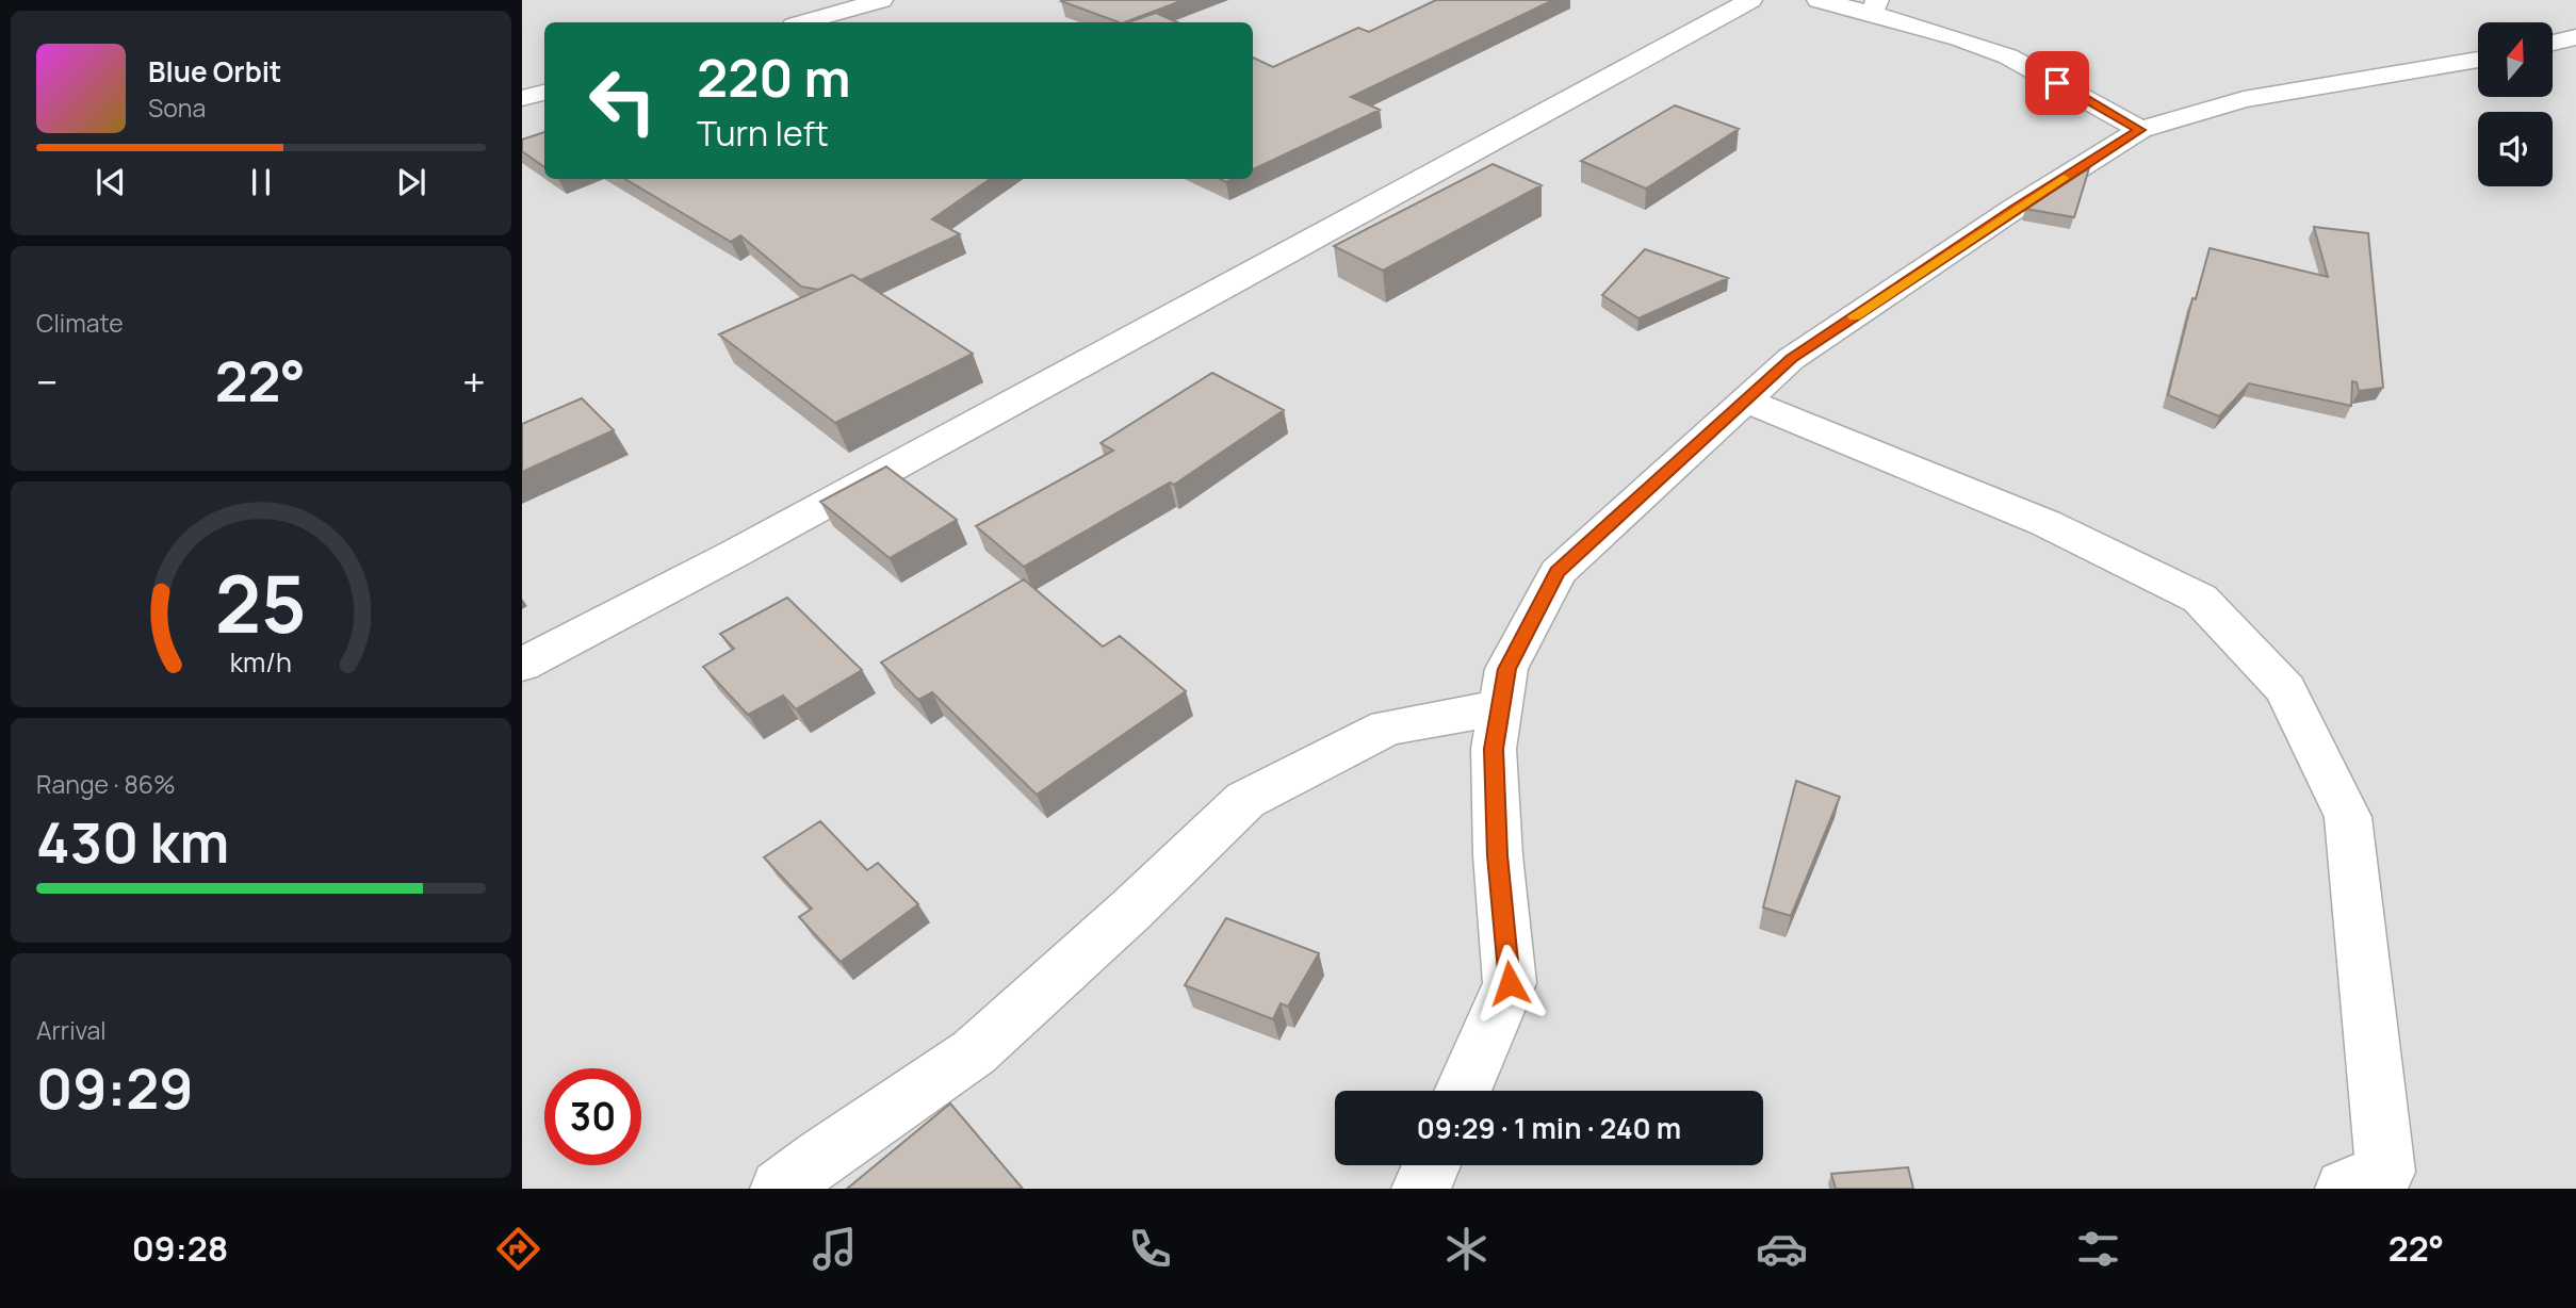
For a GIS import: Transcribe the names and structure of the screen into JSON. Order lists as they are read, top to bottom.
{
  "north": "top",
  "page": {
    "turn": ["220 m", "Turn left"],
    "song": ["Blue Orbit", "Sona"],
    "tile": [
      "Climate",
      ["Range · 86%", "430 km"],
      ["Arrival", "09:29"]
    ],
    "heat": ["−", "22°", "+"],
    "limit": "30",
    "trip": "09:29 · 1 min · 240 m",
    "tabs": ["09:28", "22°"],
    "gauge": ["25", "km/h"]
  }
}
